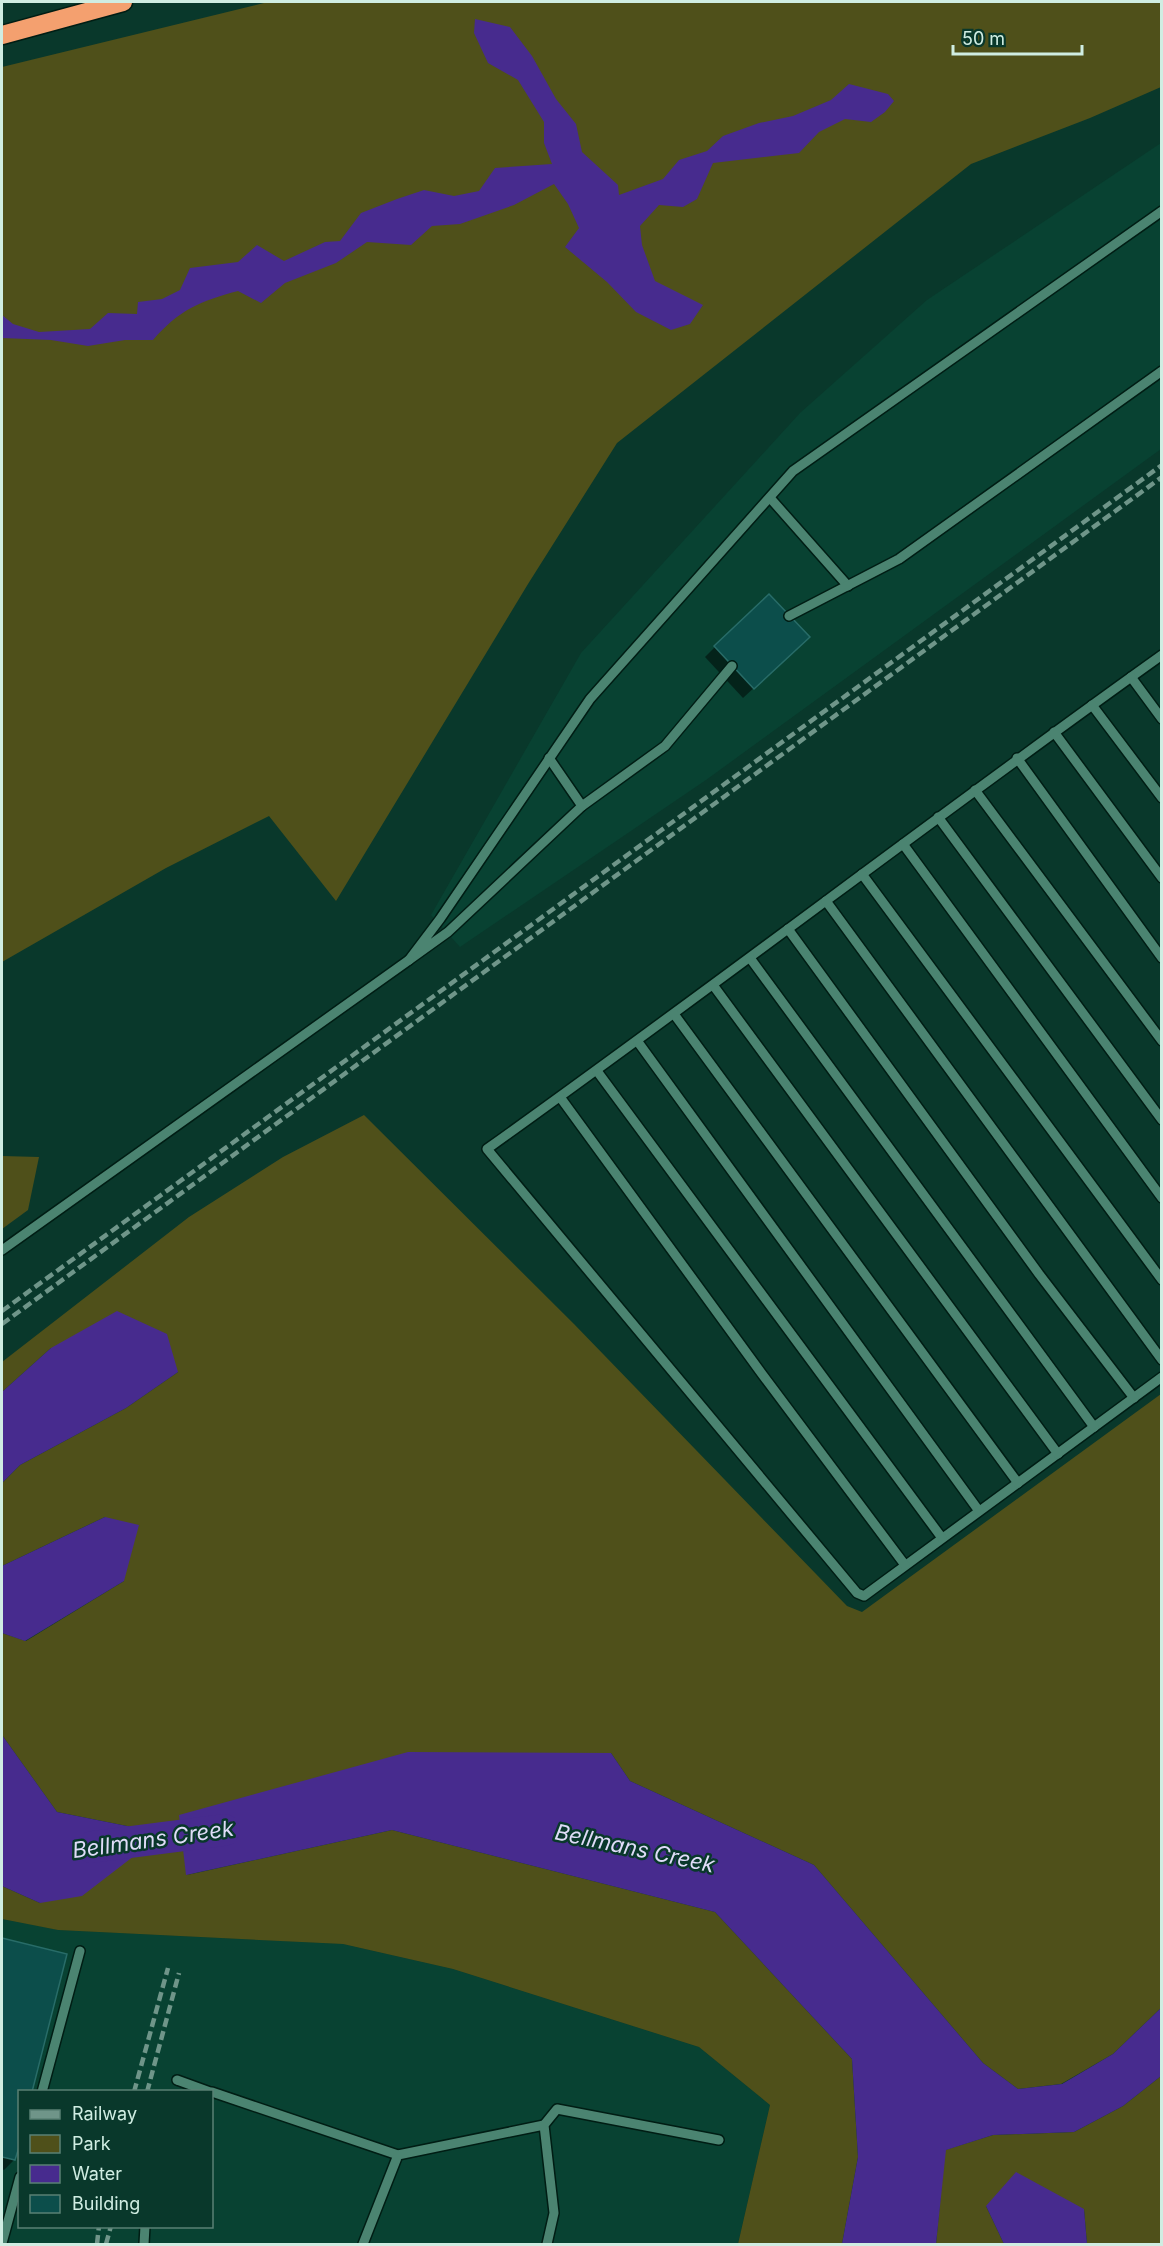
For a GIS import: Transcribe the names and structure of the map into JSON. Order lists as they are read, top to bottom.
{
  "water": ["Bellmans Creek"],
  "legend": [
    "Railway",
    "Park",
    "Water",
    "Building"
  ],
  "scale_bar": "50 m"
}
